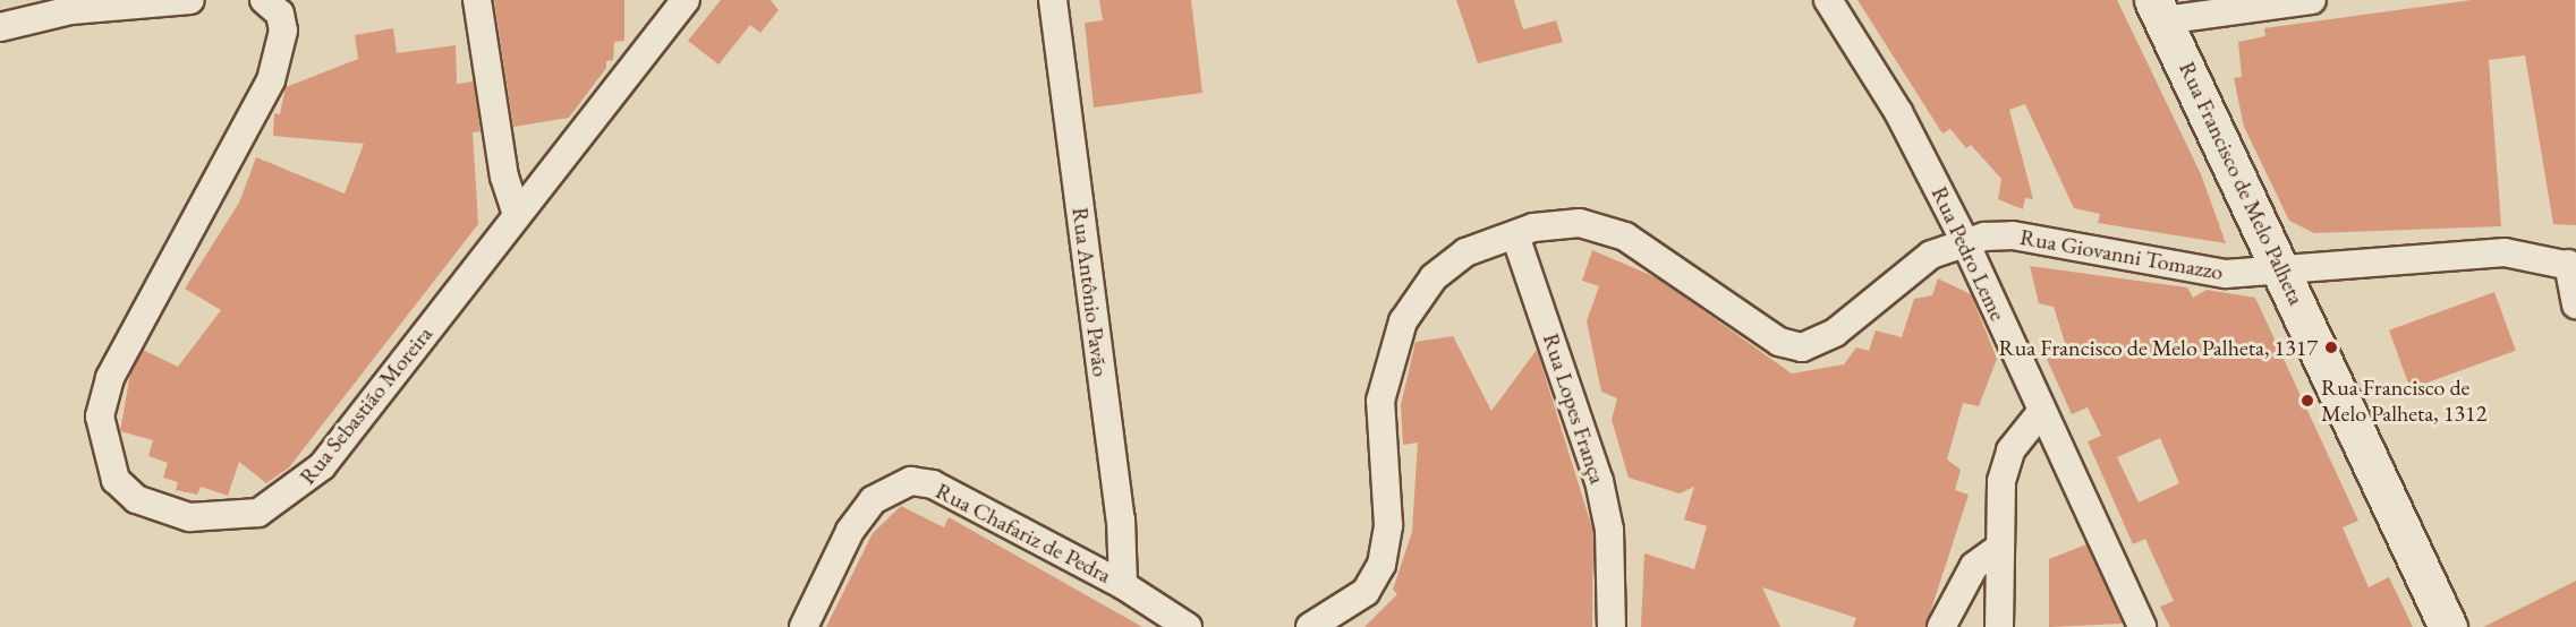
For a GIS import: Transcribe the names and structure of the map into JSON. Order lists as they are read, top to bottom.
{
  "streets": {
    "main road": ["Rua Francisco de Melo Palheta"],
    "street": [
      "Rua Pedro Leme",
      "Rua Giovanni Tomazzo",
      "Rua Antônio Pavão",
      "Rua Sebastião Moreira",
      "Rua Lopes França",
      "Rua Chafariz de Pedra"
    ]
  },
  "crossings": [
    ["Rua Francisco de Melo Palheta", "Rua Giovanni Tomazzo"],
    ["Rua Pedro Leme", "Rua Giovanni Tomazzo"],
    ["Rua Antônio Pavão", "Rua Chafariz de Pedra"]
  ],
  "places": ["Rua Francisco de Melo Palheta, 1317", "Rua Francisco de Melo Palheta, 1312"]
}
